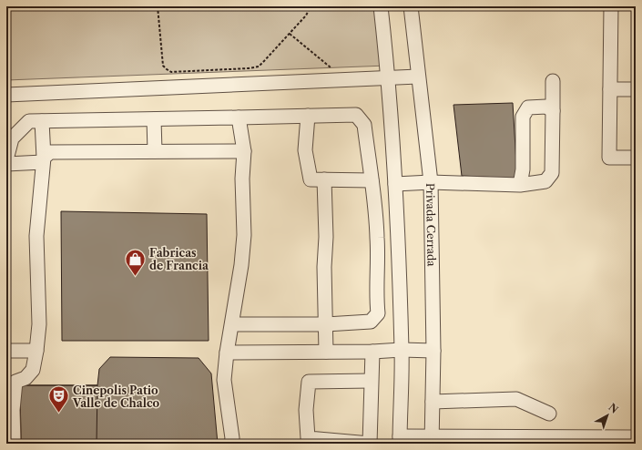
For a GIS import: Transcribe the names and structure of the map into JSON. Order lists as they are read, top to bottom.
{
  "streets": {
    "street": ["Privada Cerrada"]
  },
  "places": {
    "shop": ["Fabricas de Francia"],
    "theatre": ["Cinepolis Patio Valle de Chalco"]
  },
  "north": "top right"
}
